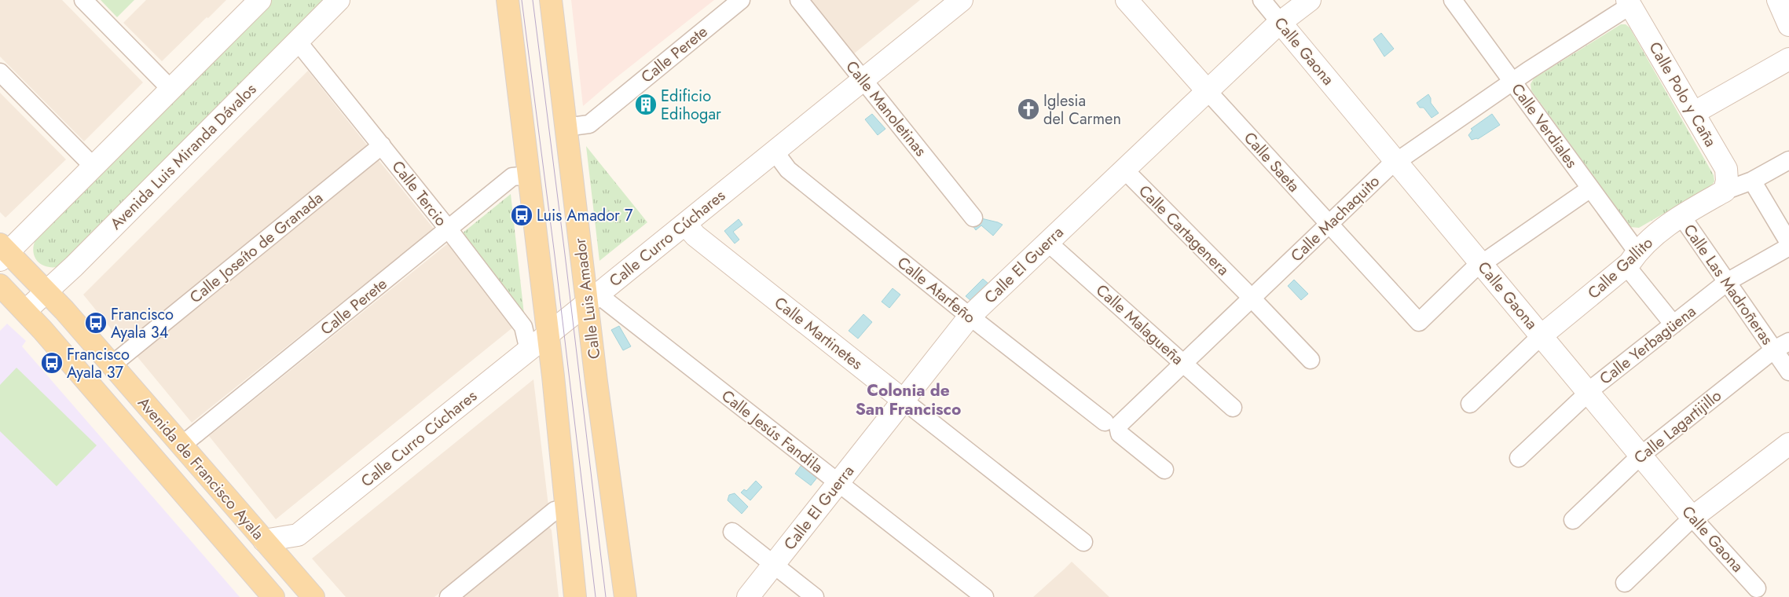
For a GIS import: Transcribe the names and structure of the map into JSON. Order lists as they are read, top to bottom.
{
  "streets": {
    "main road": ["Calle Luis Amador", "Avenida de Francisco Ayala"],
    "street": [
      "Calle Gaona",
      "Calle Perete",
      "Calle Polo y Caña",
      "Calle Manoletinas",
      "Calle Verdiales",
      "Avenida Luis Miranda Dávalos",
      "Calle Saeta",
      "Calle Tercio",
      "Calle Machaquito",
      "Calle Cartagenera",
      "Calle Curro Cúchares",
      "Calle Joseíto de Granada",
      "Calle El Guerra",
      "Calle Gallito",
      "Calle Las Madroñeras",
      "Calle Atarfeño",
      "Calle Malagueña",
      "Calle Martinetes",
      "Calle Yerbagüena",
      "Calle Lagartijillo",
      "Calle Jesús Fandila"
    ]
  },
  "crossings": [
    ["Calle Gaona", "Calle Saeta"],
    ["Calle Gaona", "Calle Machaquito"],
    ["Calle Gaona", "Calle El Guerra"],
    ["Calle Gaona", "Calle Gallito"],
    ["Calle Gaona", "Calle Yerbagüena"],
    ["Calle Gaona", "Calle Lagartijillo"],
    ["Calle Perete", "Calle Tercio"],
    ["Calle Perete", "Calle Luis Amador"],
    ["Calle Perete", "Avenida de Francisco Ayala"],
    ["Calle Polo y Caña", "Calle Machaquito"],
    ["Calle Polo y Caña", "Calle Gallito"],
    ["Calle Manoletinas", "Calle Curro Cúchares"],
    ["Calle Verdiales", "Calle Machaquito"],
    ["Calle Verdiales", "Calle Gallito"],
    ["Calle Verdiales", "Calle Yerbagüena"],
    ["Avenida Luis Miranda Dávalos", "Calle Tercio"],
    ["Avenida Luis Miranda Dávalos", "Avenida de Francisco Ayala"],
    ["Calle Saeta", "Calle Machaquito"],
    ["Calle Saeta", "Calle El Guerra"],
    ["Calle Tercio", "Calle Curro Cúchares"],
    ["Calle Tercio", "Calle Joseíto de Granada"],
    ["Calle Machaquito", "Calle Malagueña"],
    ["Calle Cartagenera", "Calle El Guerra"],
    ["Calle Curro Cúchares", "Calle Atarfeño"],
    ["Calle Curro Cúchares", "Calle Luis Amador"],
    ["Calle Curro Cúchares", "Calle Martinetes"],
    ["Calle Curro Cúchares", "Calle Jesús Fandila"],
    ["Calle Curro Cúchares", "Avenida de Francisco Ayala"],
    ["Calle Joseíto de Granada", "Avenida de Francisco Ayala"],
    ["Calle El Guerra", "Calle Atarfeño"],
    ["Calle El Guerra", "Calle Malagueña"],
    ["Calle El Guerra", "Calle Martinetes"],
    ["Calle El Guerra", "Calle Jesús Fandila"],
    ["Calle Gallito", "Calle Las Madroñeras"],
    ["Calle Las Madroñeras", "Calle Yerbagüena"],
    ["Calle Las Madroñeras", "Calle Lagartijillo"],
    ["Calle Luis Amador", "Calle Jesús Fandila"]
  ],
  "districts": ["Colonia de San Francisco"],
  "places": {
    "building": ["Edificio Edihogar"],
    "church": ["Iglesia del Carmen"],
    "bus stop": ["Luis Amador 7", "Francisco Ayala 34", "Francisco Ayala 37"]
  }
}
